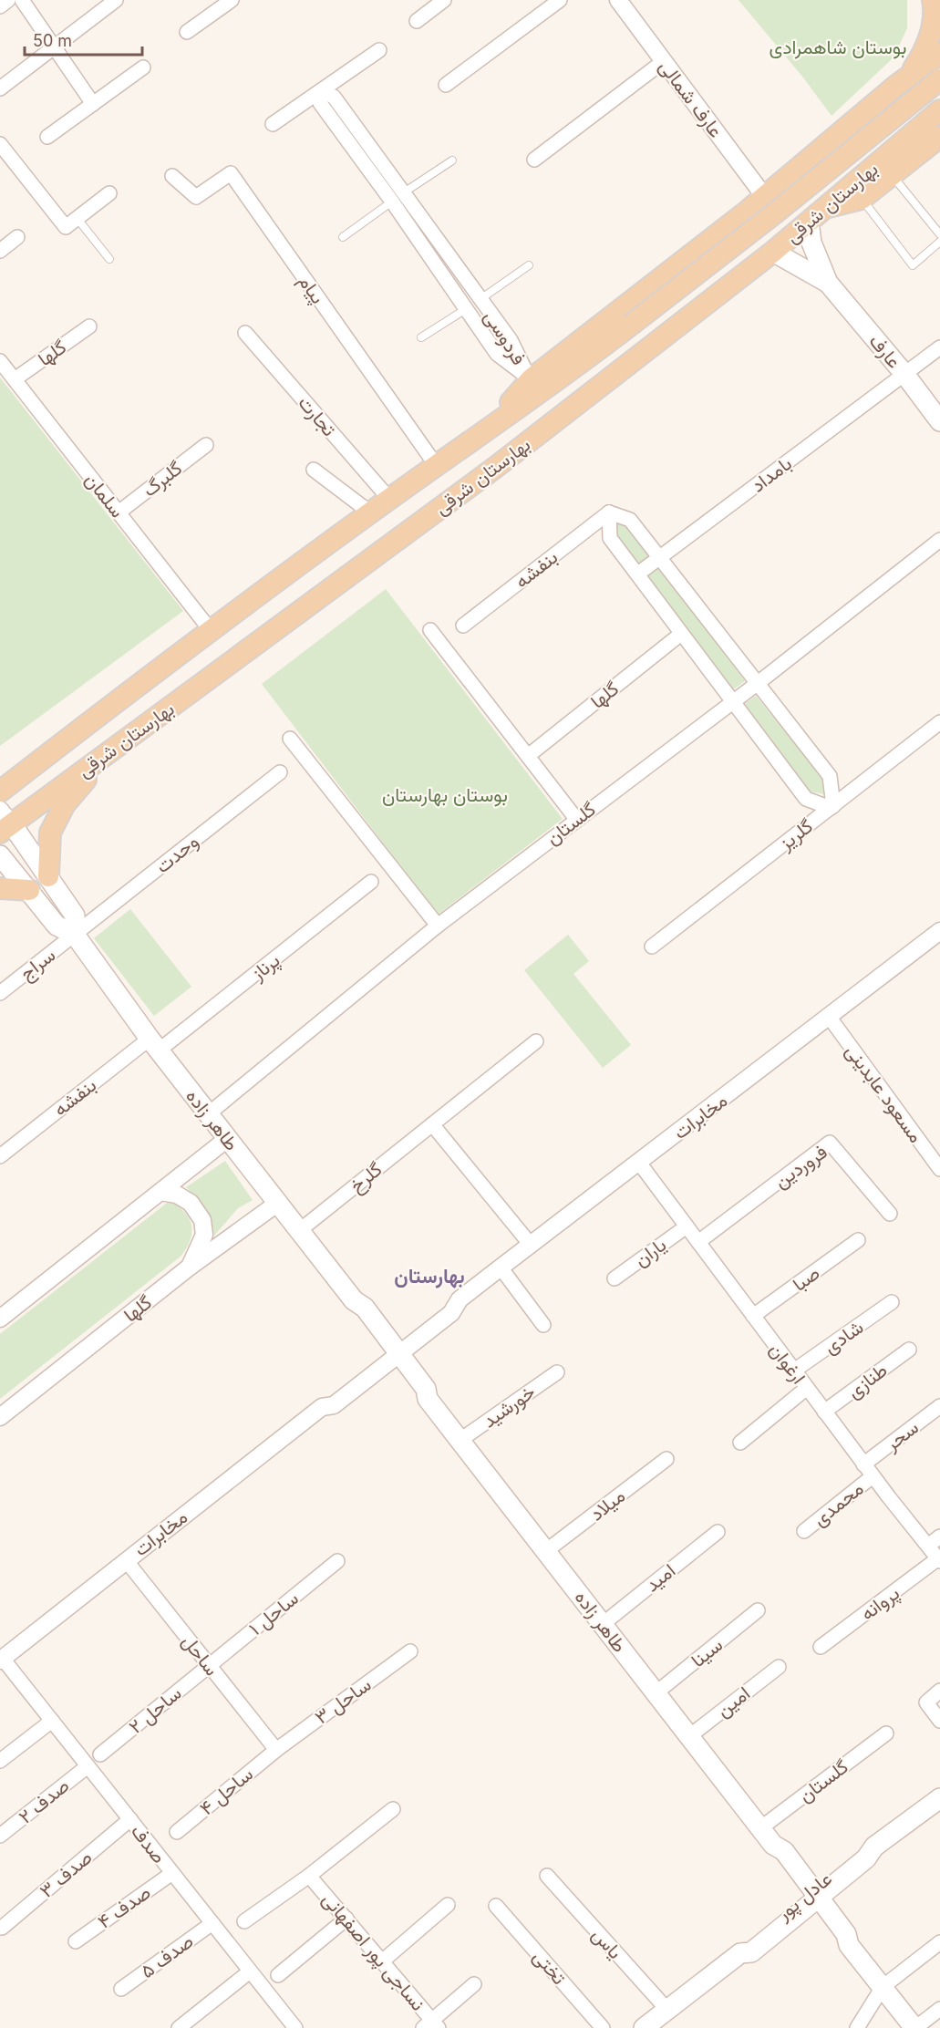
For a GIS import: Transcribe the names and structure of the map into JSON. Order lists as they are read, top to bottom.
{
  "streets": {
    "main road": [
      "بهارستان شرقی",
      "عارف",
      "طاهر زاده",
      "عادل پور"
    ],
    "street": [
      "عارف شمالی",
      "پیام",
      "فردوسی",
      "گلها",
      "تجارت",
      "بامداد",
      "گلبرگ",
      "سلمان",
      "بنفشه",
      "گلستان",
      "گلریز",
      "وحدت",
      "سراج",
      "پرناز",
      "مسعود عابدینی",
      "مخابرات",
      "فروردین",
      "گلرخ",
      "یاران",
      "صبا",
      "شادی",
      "ارغوان",
      "طنازی",
      "خورشید",
      "سحر",
      "محمدی",
      "میلاد",
      "امید",
      "پروانه",
      "ساحل ۱",
      "سینا",
      "ساحل",
      "ساحل ۳",
      "امین",
      "ساحل ۲",
      "ساحل ۴",
      "صدف ۲",
      "صدف",
      "صدف ۳",
      "صدف ۴",
      "یاس",
      "نساجی پور اصفهانی",
      "صدف ۵",
      "تختی"
    ]
  },
  "crossings": [
    ["عارف شمالی", "بهارستان شرقی"],
    ["بهارستان شرقی", "پیام"],
    ["بهارستان شرقی", "فردوسی"],
    ["بهارستان شرقی", "تجارت"],
    ["بهارستان شرقی", "سلمان"],
    ["بهارستان شرقی", "طاهر زاده"],
    ["عارف", "بامداد"],
    ["گلها", "سلمان"],
    ["گلها", "طاهر زاده"],
    ["گلبرگ", "سلمان"],
    ["بنفشه", "پرناز"],
    ["بنفشه", "طاهر زاده"],
    ["گلستان", "طاهر زاده"],
    ["وحدت", "سراج"],
    ["وحدت", "طاهر زاده"],
    ["سراج", "طاهر زاده"],
    ["پرناز", "طاهر زاده"],
    ["مسعود عابدینی", "مخابرات"],
    ["مخابرات", "طاهر زاده"],
    ["مخابرات", "ارغوان"],
    ["مخابرات", "ساحل"],
    ["مخابرات", "صدف"],
    ["طاهر زاده", "گلرخ"],
    ["طاهر زاده", "خورشید"],
    ["طاهر زاده", "میلاد"],
    ["طاهر زاده", "امید"],
    ["طاهر زاده", "سینا"],
    ["طاهر زاده", "امین"],
    ["طاهر زاده", "عادل پور"],
    ["فروردین", "ارغوان"],
    ["یاران", "ارغوان"],
    ["صبا", "ارغوان"],
    ["شادی", "ارغوان"],
    ["ارغوان", "طنازی"],
    ["ارغوان", "سحر"],
    ["ارغوان", "محمدی"],
    ["ارغوان", "پروانه"],
    ["ساحل ۱", "ساحل"],
    ["ساحل ۱", "ساحل ۲"],
    ["ساحل", "ساحل ۳"],
    ["ساحل", "ساحل ۲"],
    ["ساحل", "ساحل ۴"],
    ["ساحل ۳", "ساحل ۴"],
    ["صدف ۲", "صدف"],
    ["صدف", "صدف ۳"],
    ["صدف", "صدف ۴"],
    ["صدف", "صدف ۵"],
    ["عادل پور", "یاس"]
  ],
  "districts": ["بهارستان"],
  "parks": ["بوستان شاهمرادی", "بوستان بهارستان"],
  "scale_bar": "50 m"
}
